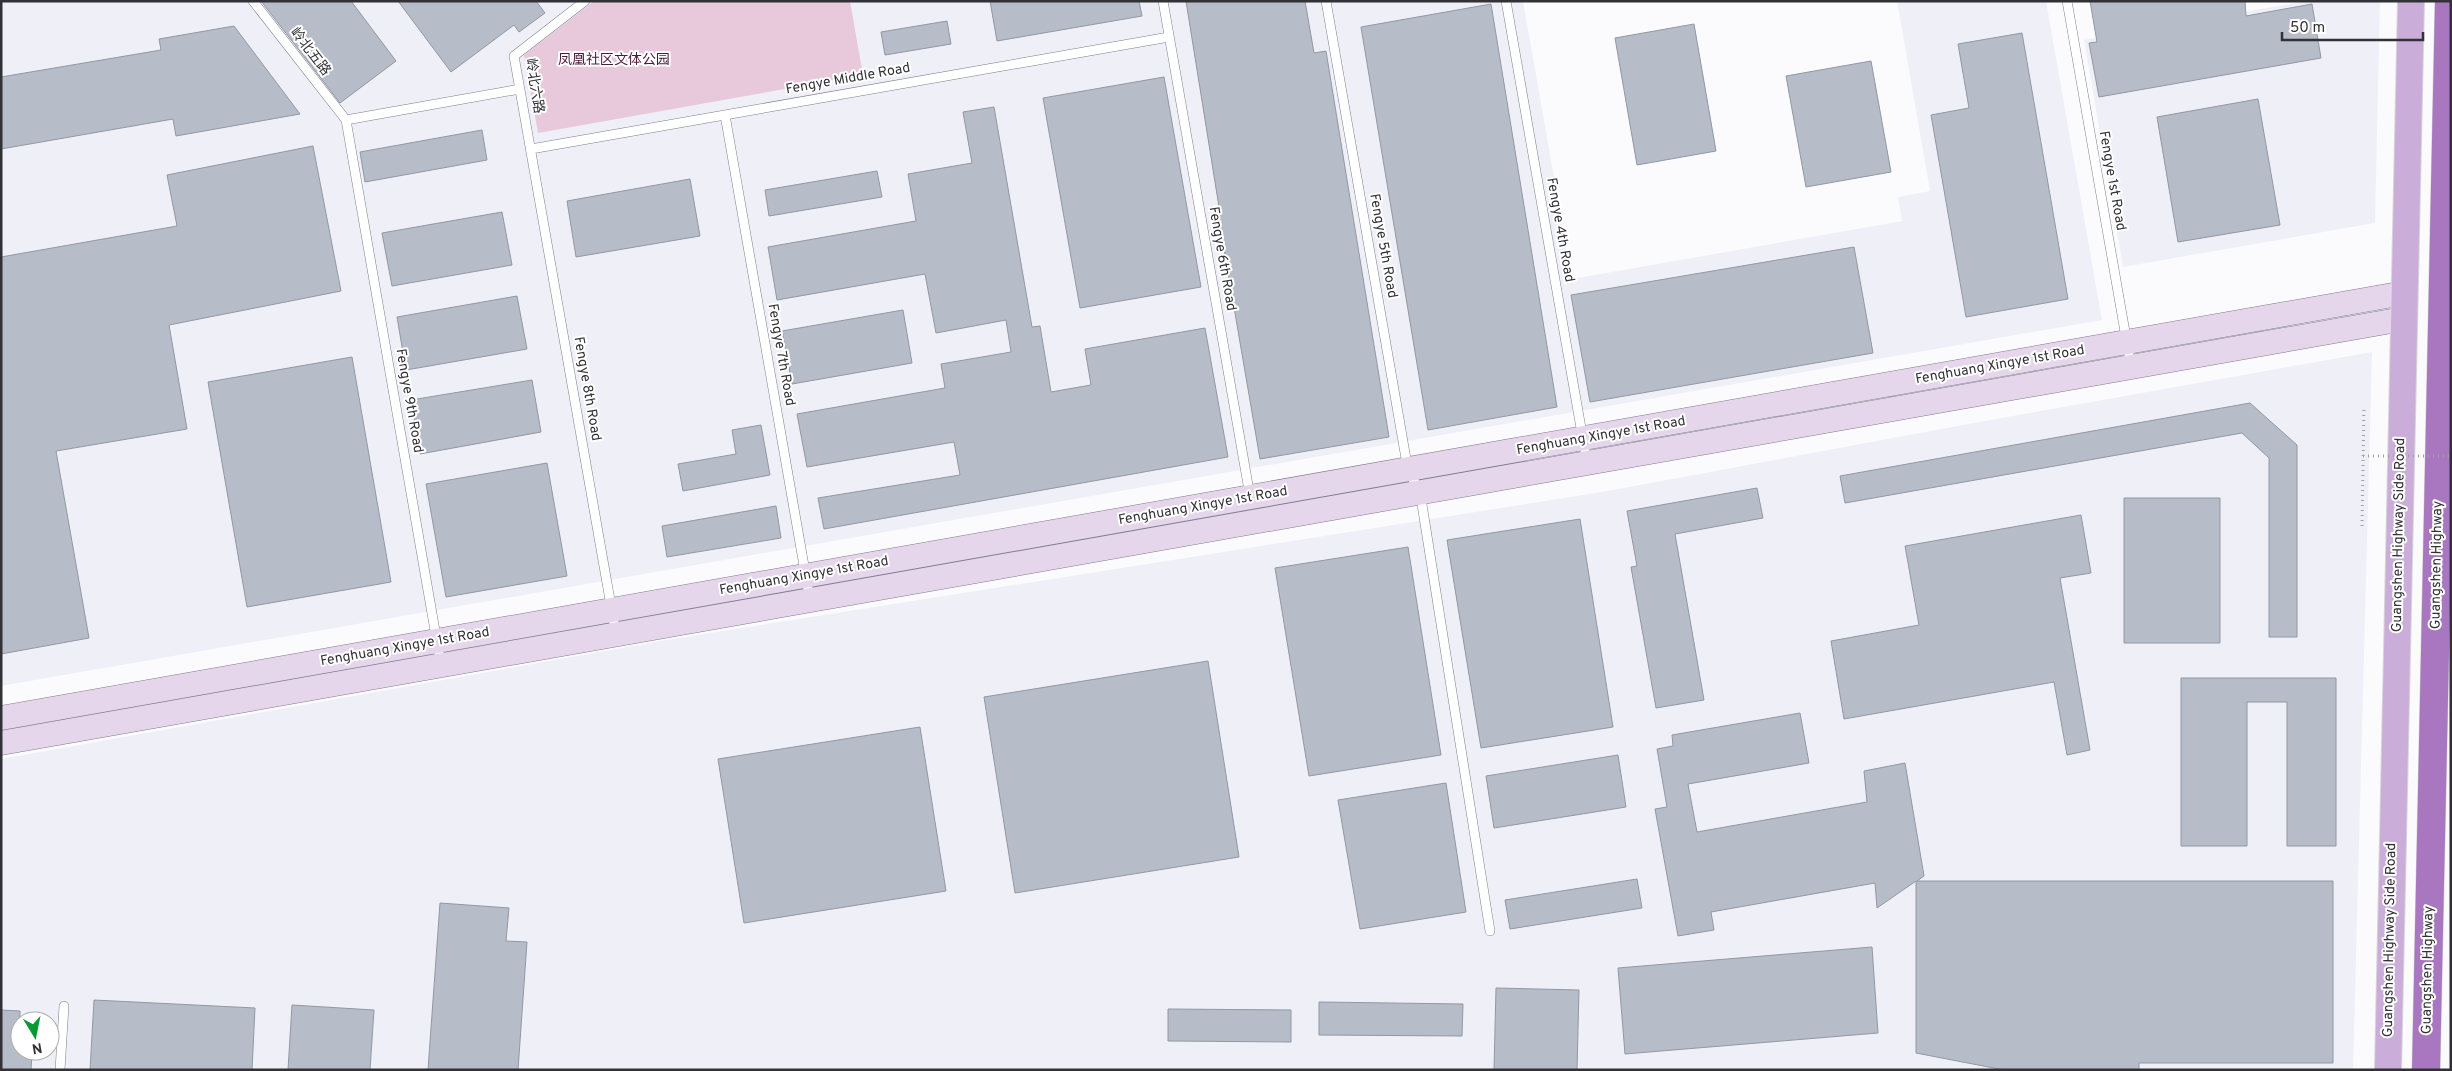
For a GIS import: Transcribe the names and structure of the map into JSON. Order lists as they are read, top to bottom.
{
  "streets": {
    "highway": ["Guangshen Highway"],
    "main road": ["Guangshen Highway Side Road"],
    "street": ["Fenghuang Xingye 1st Road"],
    "lane": [
      "岭北五路",
      "Fengye Middle Road",
      "岭北六路",
      "Fengye 1st Road",
      "Fengye 4th Road",
      "Fengye 5th Road",
      "Fengye 6th Road",
      "Fengye 7th Road",
      "Fengye 8th Road",
      "Fengye 9th Road"
    ]
  },
  "crossings": [
    ["岭北五路", "Fengye 9th Road"],
    ["Fengye Middle Road", "岭北六路"],
    ["Fengye Middle Road", "Fengye 6th Road"],
    ["Fengye Middle Road", "Fengye 7th Road"],
    ["Fengye Middle Road", "Fengye 8th Road"],
    ["岭北六路", "Fengye 8th Road"],
    ["Fengye 1st Road", "Fenghuang Xingye 1st Road"],
    ["Fengye 4th Road", "Fenghuang Xingye 1st Road"],
    ["Fengye 5th Road", "Fenghuang Xingye 1st Road"],
    ["Fengye 6th Road", "Fenghuang Xingye 1st Road"],
    ["Fengye 7th Road", "Fenghuang Xingye 1st Road"],
    ["Fenghuang Xingye 1st Road", "Fengye 8th Road"],
    ["Fenghuang Xingye 1st Road", "Fengye 9th Road"],
    ["Fenghuang Xingye 1st Road", "Guangshen Highway Side Road"]
  ],
  "parks": ["凤凰社区文体公园"],
  "scale_bar": "50 m",
  "north": "bottom"
}
